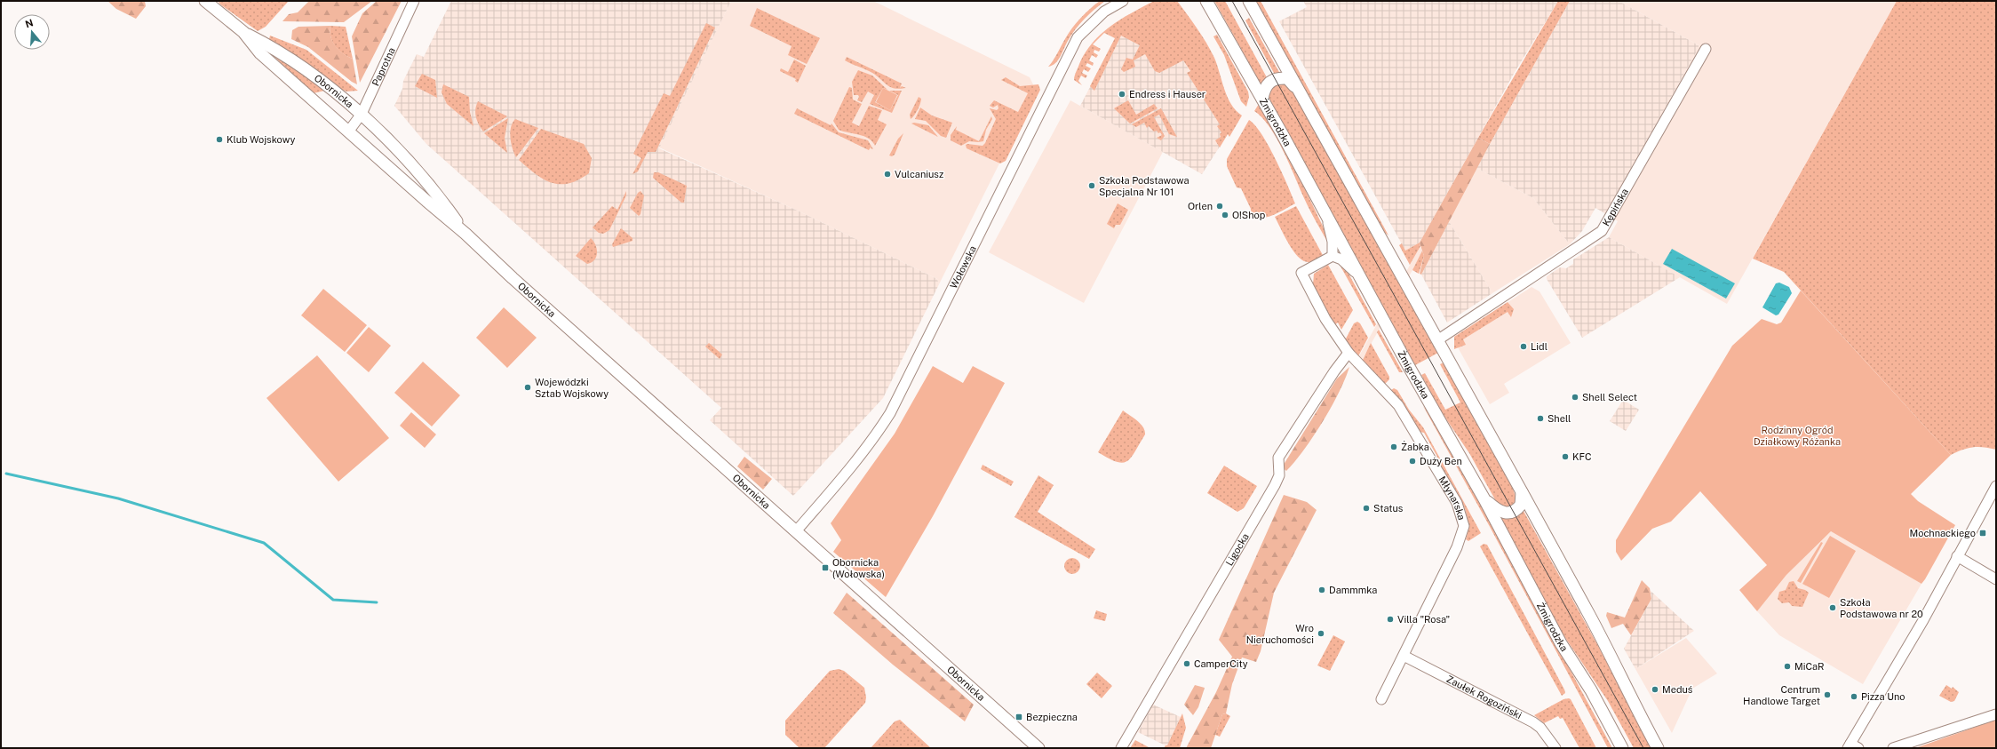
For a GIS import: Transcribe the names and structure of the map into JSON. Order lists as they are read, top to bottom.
{
  "streets": {
    "main road": ["Obornicka", "Żmigrodzka"],
    "street": [
      "Paprotna",
      "Kępińska",
      "Wołowska",
      "Młynarska",
      "Ligocka",
      "Zaułek Rogoziński"
    ]
  },
  "crossings": [
    ["Paprotna", "Obornicka"],
    ["Obornicka", "Wołowska"],
    ["Młynarska", "Ligocka"],
    ["Młynarska", "Zaułek Rogoziński"]
  ],
  "parks": ["Rodzinny Ogród Działkowy Różanka"],
  "places": {
    "other": [
      "Endress i Hauser",
      "Klub Wojskowy",
      "Vulcaniusz",
      "Szkoła Podstawowa Specjalna Nr 101",
      "Orlen",
      "O!Shop",
      "Lidl",
      "Wojewódzki Sztab Wojskowy",
      "Shell Select",
      "Shell",
      "Żabka",
      "KFC",
      "Duży Ben",
      "Status",
      "Dammmka",
      "Szkoła Podstawowa nr 20",
      "Villa \"Rosa\"",
      "Wro Nieruchomości",
      "CamperCity",
      "MiCaR",
      "Meduś",
      "Centrum Handlowe Target",
      "Pizza Uno"
    ],
    "transit": ["Mochnackiego", "Obornicka (Wołowska)", "Bezpieczna"]
  },
  "north": "top"
}
